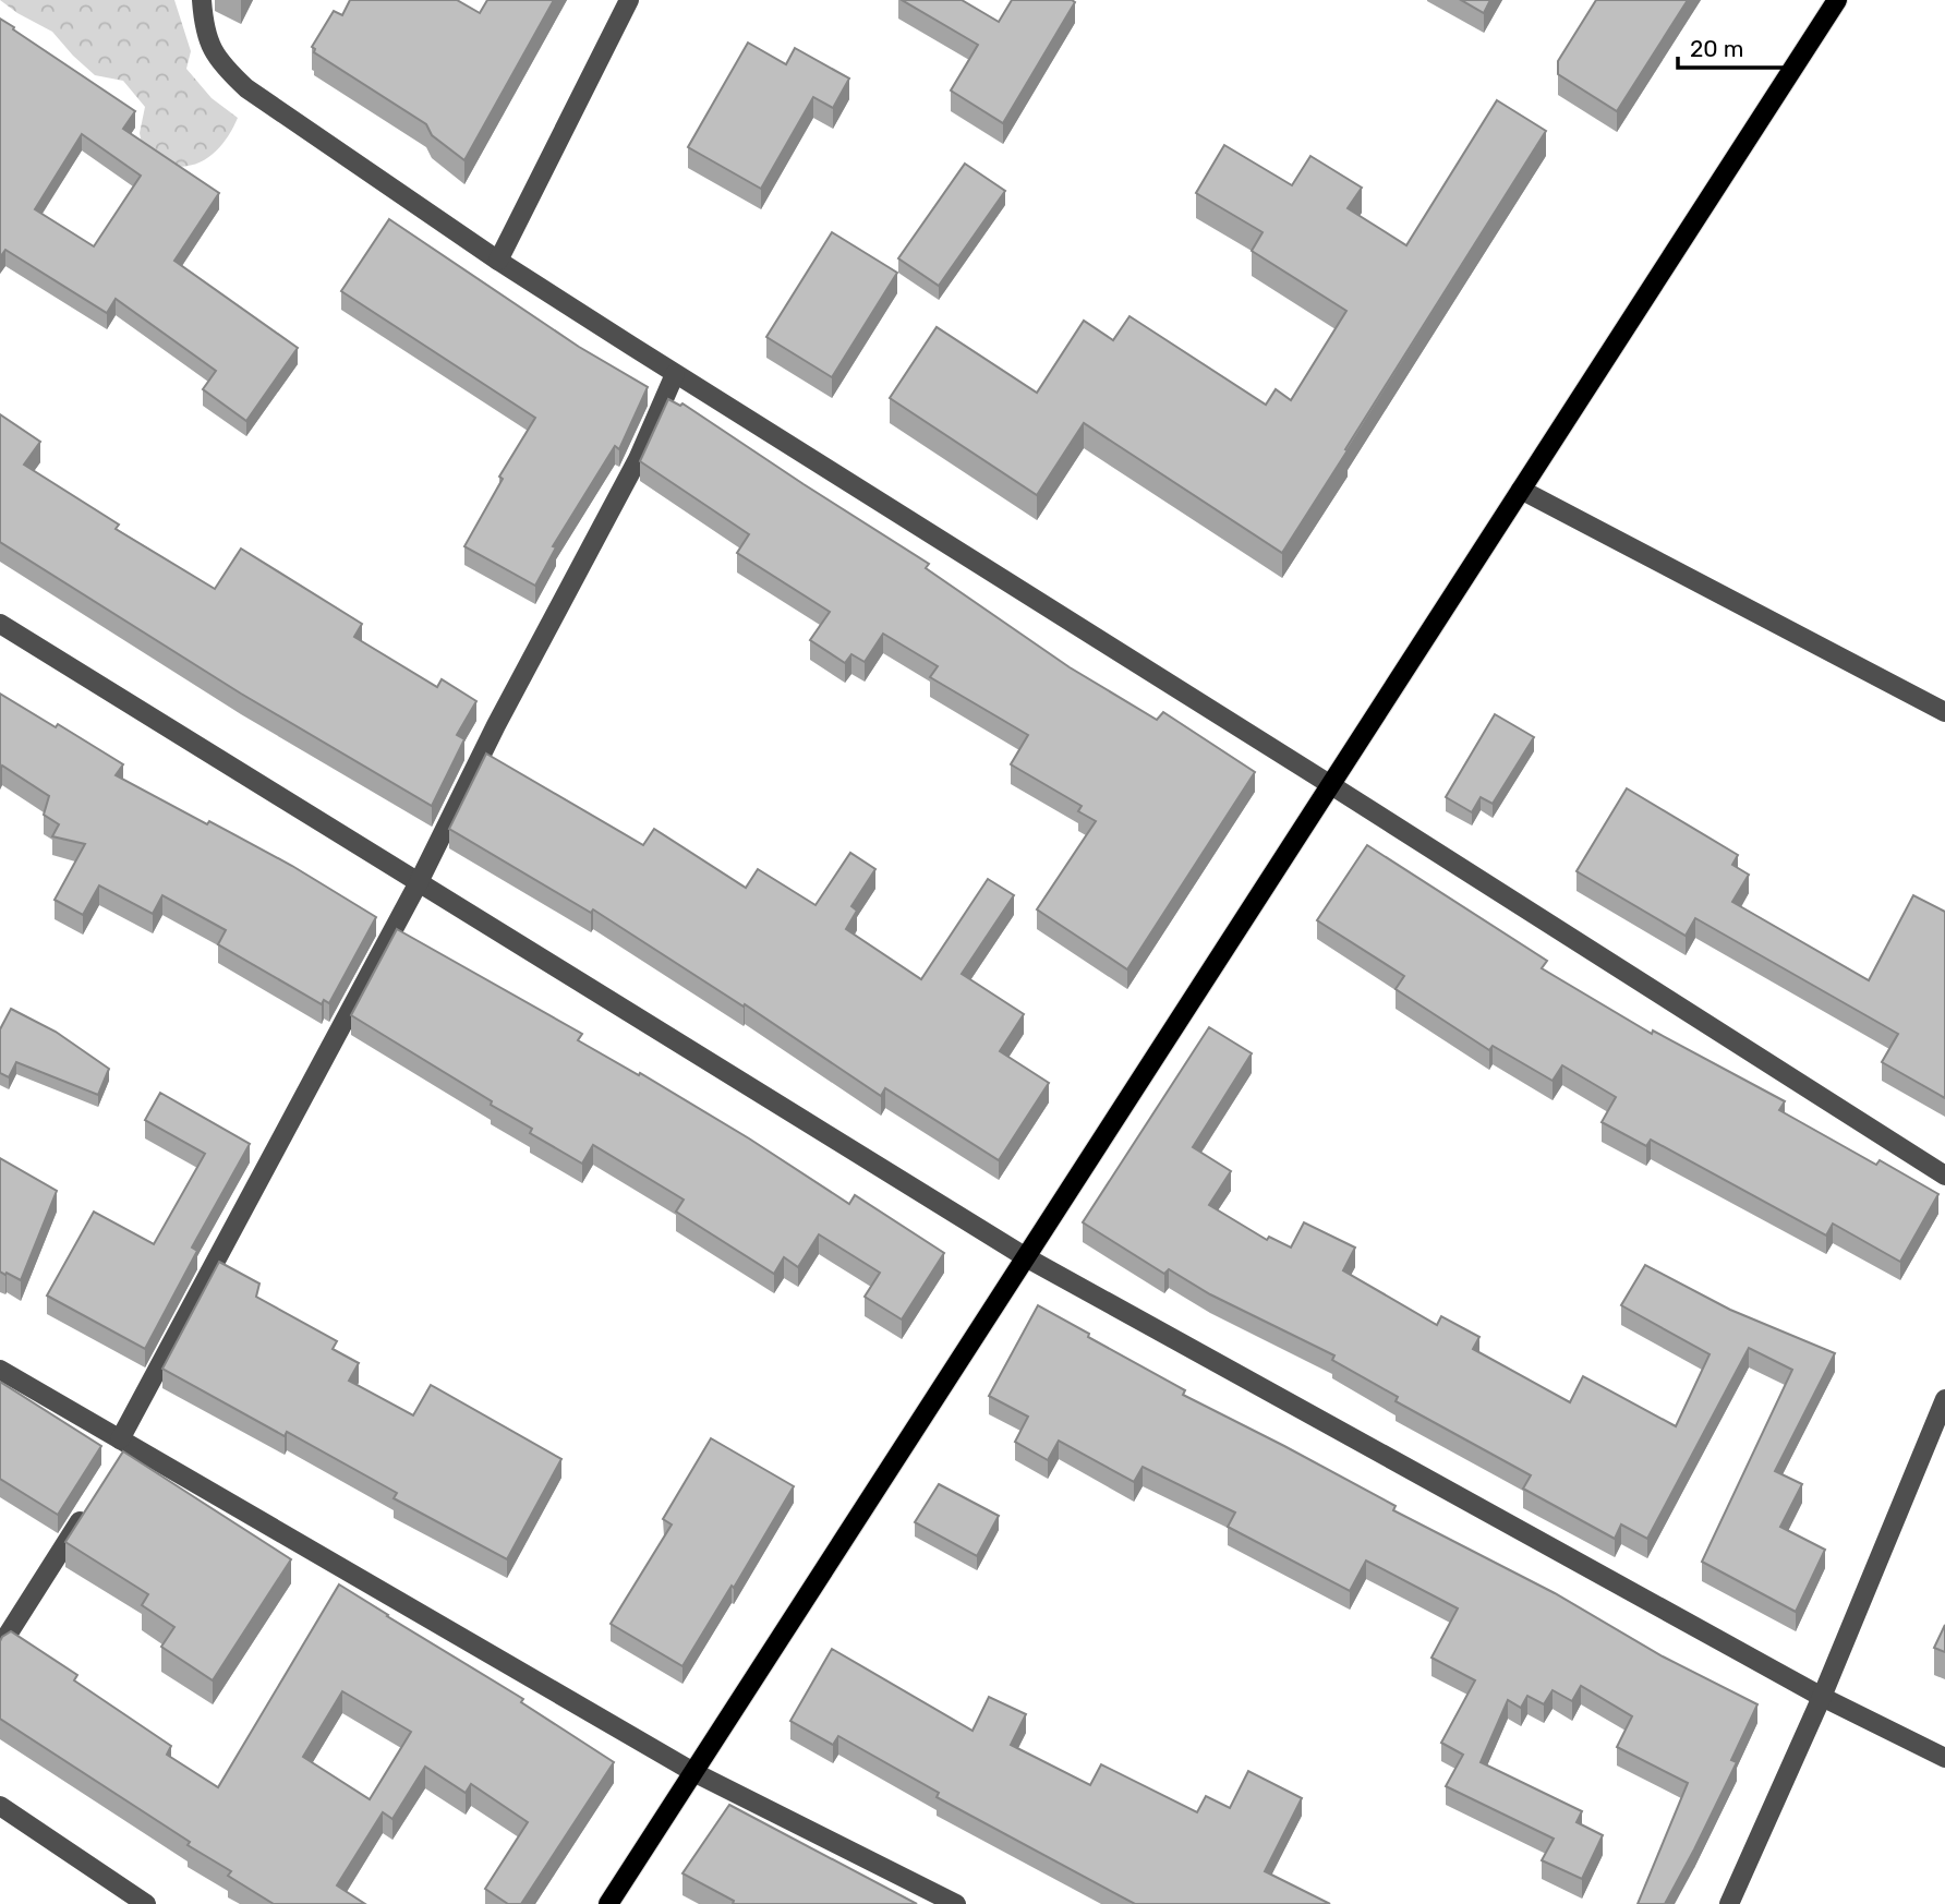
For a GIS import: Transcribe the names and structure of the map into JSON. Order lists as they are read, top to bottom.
{
  "scale_bar": "20 m"
}
